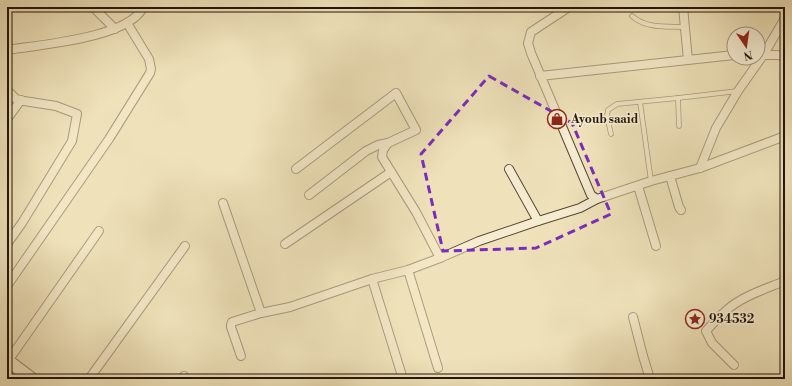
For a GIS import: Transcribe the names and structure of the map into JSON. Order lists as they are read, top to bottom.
{
  "places": {
    "shop": ["Ayoub saaid"],
    "place": ["934532"]
  },
  "north": "bottom"
}
